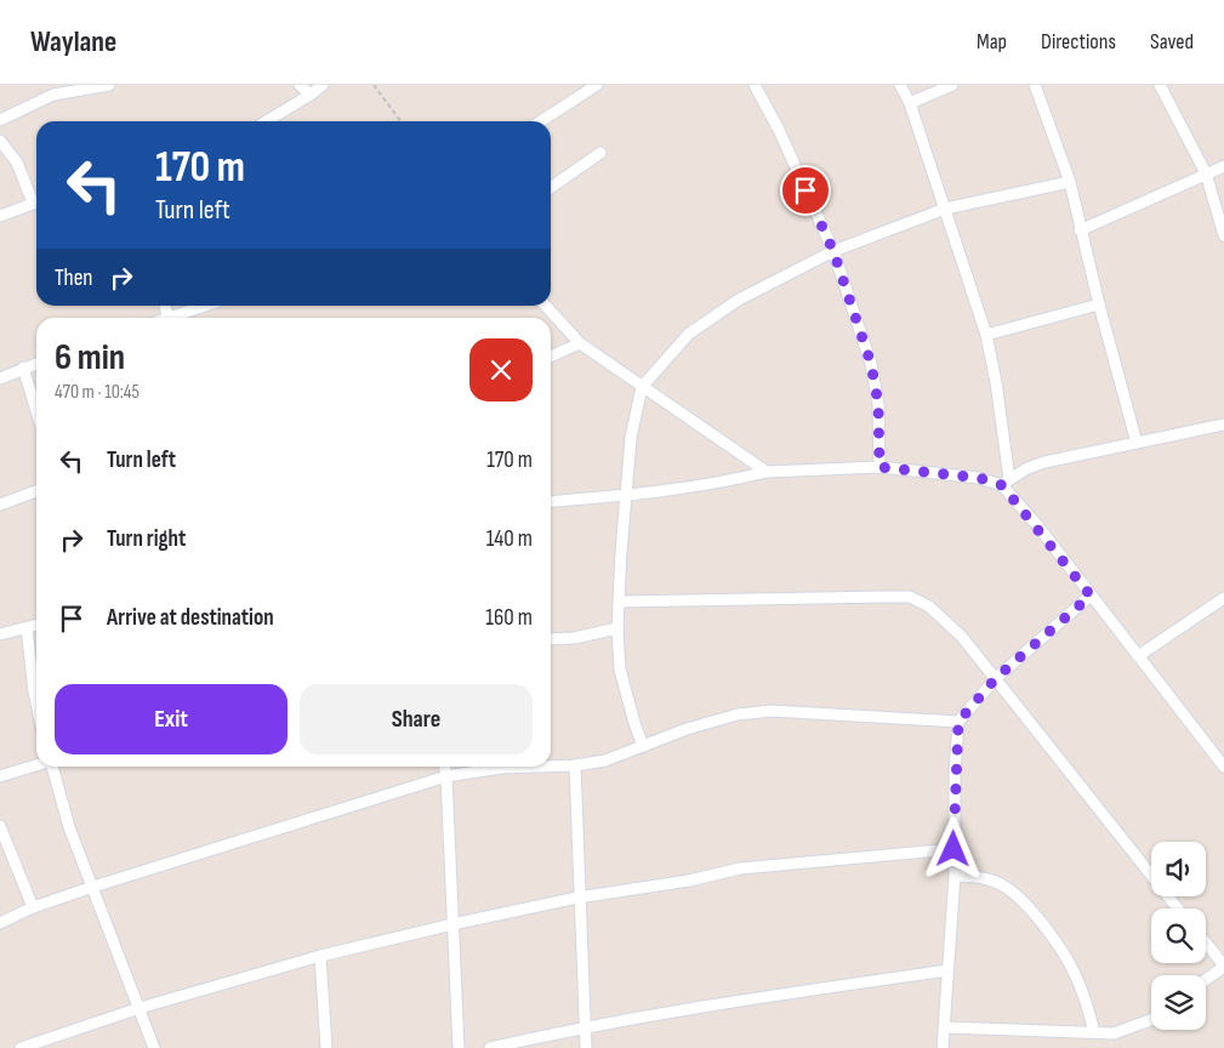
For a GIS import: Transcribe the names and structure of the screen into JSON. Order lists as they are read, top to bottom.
{
  "page": {
    "header": "Waylane",
    "nav": ["Map", "Directions", "Saved"],
    "turn": ["170 m", "Turn left"],
    "then": "Then",
    "heading": ["6 min", "470 m · 10:45"],
    "list": [
      {
        "name": "Turn left",
        "value": "170 m"
      },
      {
        "name": "Turn right",
        "value": "140 m"
      },
      {
        "name": "Arrive at destination",
        "value": "160 m"
      }
    ],
    "buttons": ["Exit", "Share"]
  }
}
